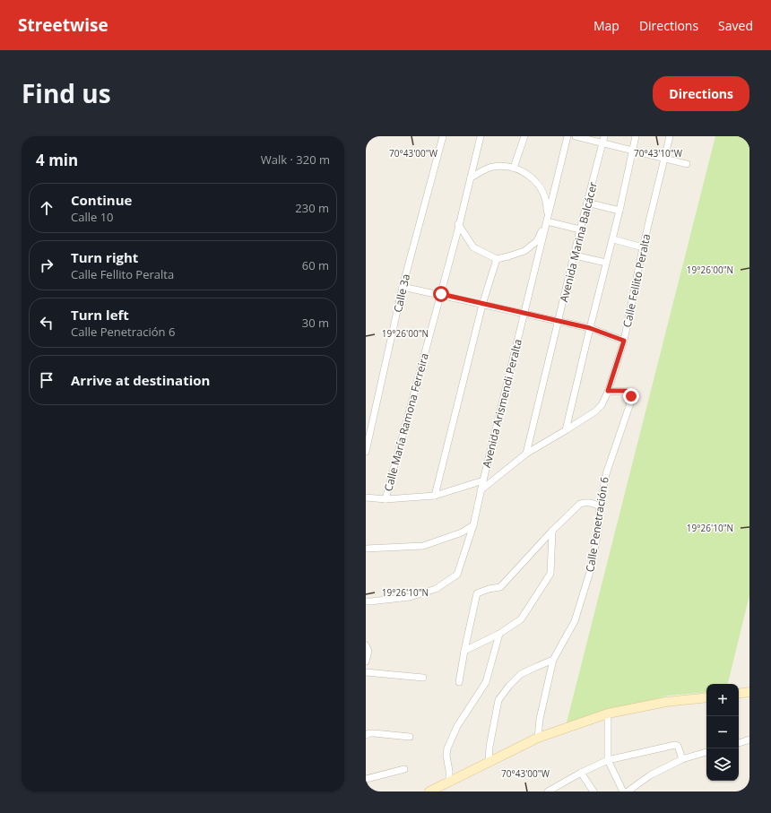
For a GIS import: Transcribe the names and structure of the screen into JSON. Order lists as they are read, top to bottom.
{
  "streets": {
    "street": [
      "Avenida Marina Balcácer",
      "Calle Fellito Peralta",
      "Calle 3a",
      "Avenida Arismendi Peralta",
      "Calle María Ramona Ferreira",
      "Calle Penetración 6"
    ]
  },
  "crossings": [
    ["Avenida Marina Balcácer", "Calle Fellito Peralta"],
    ["Calle Fellito Peralta", "Avenida Arismendi Peralta"],
    ["Calle Fellito Peralta", "Calle Penetración 6"],
    ["Avenida Arismendi Peralta", "Calle María Ramona Ferreira"]
  ],
  "page": {
    "header": "Streetwise",
    "nav": ["Map", "Directions", "Saved"],
    "title": "Find us",
    "buttons": "Directions",
    "heading": ["4 min", "Walk · 320 m"],
    "list": [
      ["Continue", "Calle 10", "230 m"],
      ["Turn right", "Calle Fellito Peralta", "60 m"],
      ["Turn left", "Calle Penetración 6", "30 m"],
      "Arrive at destination"
    ],
    "map_buttons": ["+", "−"]
  },
  "coordinates": [
    "70°43'00\"W",
    "70°43'10\"W",
    "19°26'00\"N",
    "19°26'10\"N"
  ]
}
